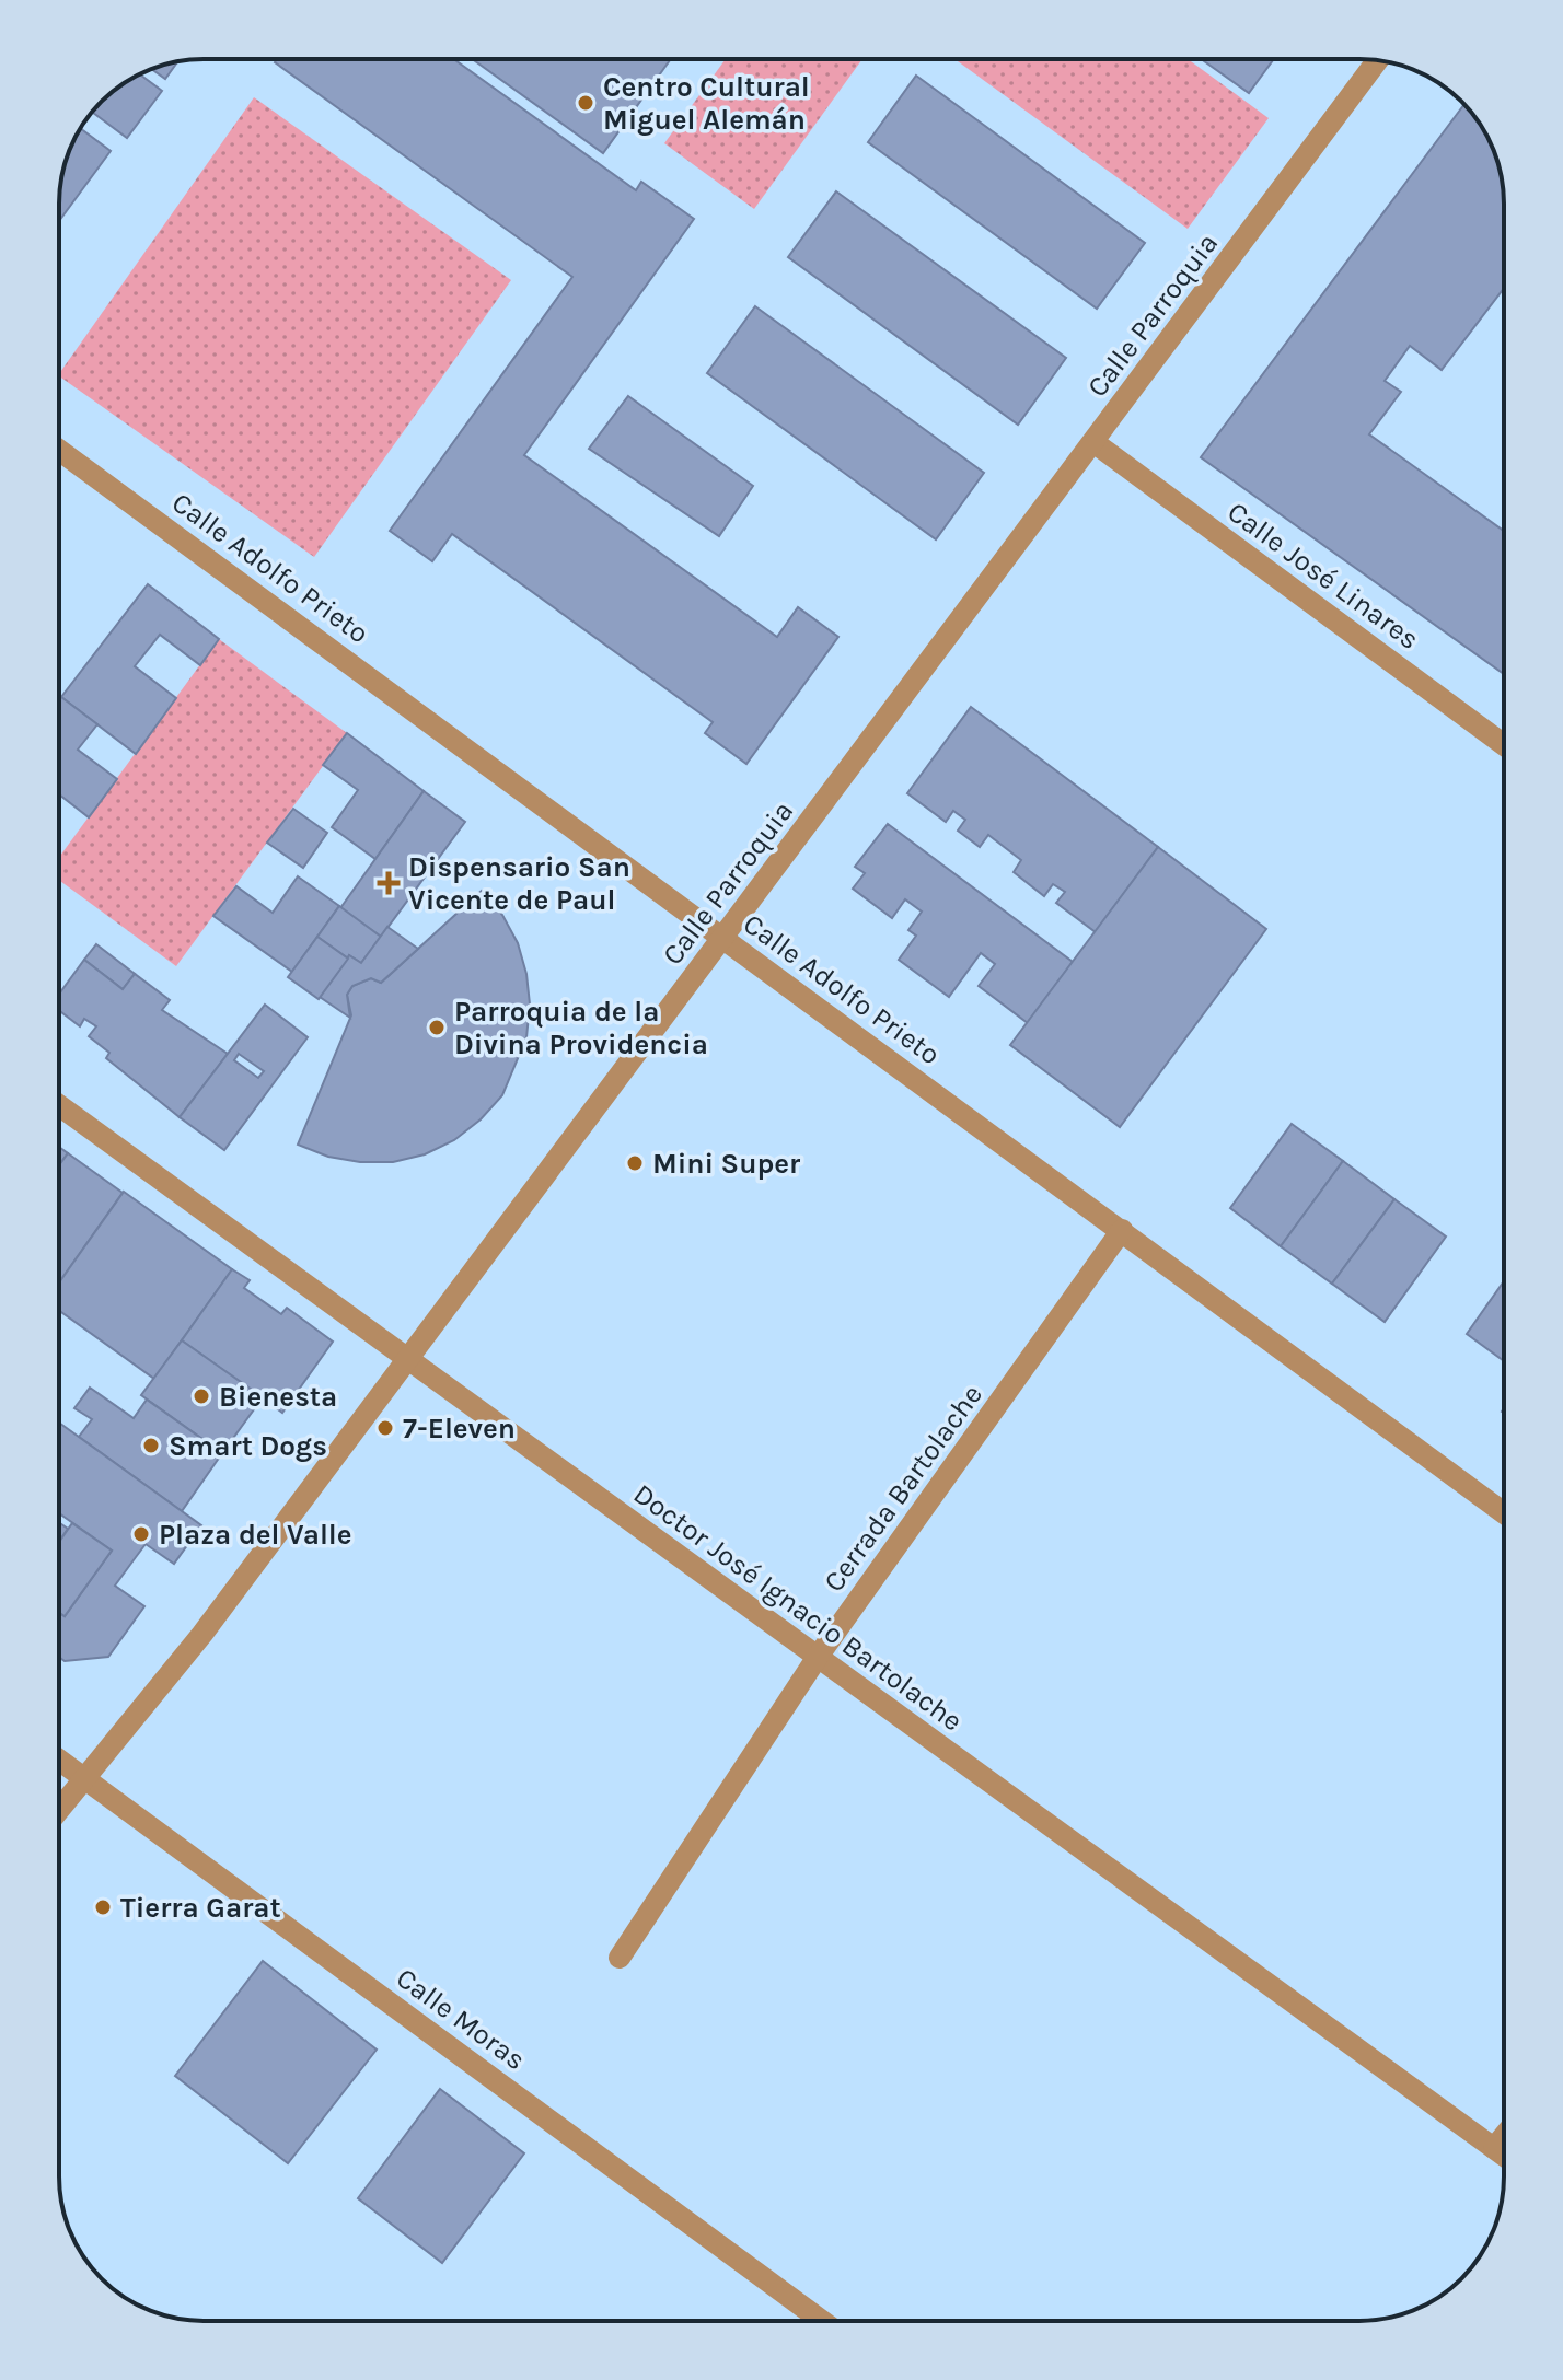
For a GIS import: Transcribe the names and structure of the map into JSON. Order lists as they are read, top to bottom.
{
  "streets": {
    "street": [
      "Calle Parroquia",
      "Calle Adolfo Prieto",
      "Calle José Linares",
      "Cerrada Bartolache",
      "Doctor José Ignacio Bartolache",
      "Calle Moras"
    ]
  },
  "crossings": [
    ["Calle Parroquia", "Calle Adolfo Prieto"],
    ["Calle Parroquia", "Calle José Linares"],
    ["Calle Parroquia", "Doctor José Ignacio Bartolache"],
    ["Calle Parroquia", "Calle Moras"],
    ["Calle Adolfo Prieto", "Cerrada Bartolache"],
    ["Cerrada Bartolache", "Doctor José Ignacio Bartolache"]
  ],
  "places": {
    "other": [
      "Centro Cultural Miguel Alemán",
      "Parroquia de la Divina Providencia",
      "Mini Super",
      "Bienesta",
      "7-Eleven",
      "Smart Dogs",
      "Plaza del Valle",
      "Tierra Garat"
    ],
    "health": ["Dispensario San Vicente de Paul"]
  }
}
